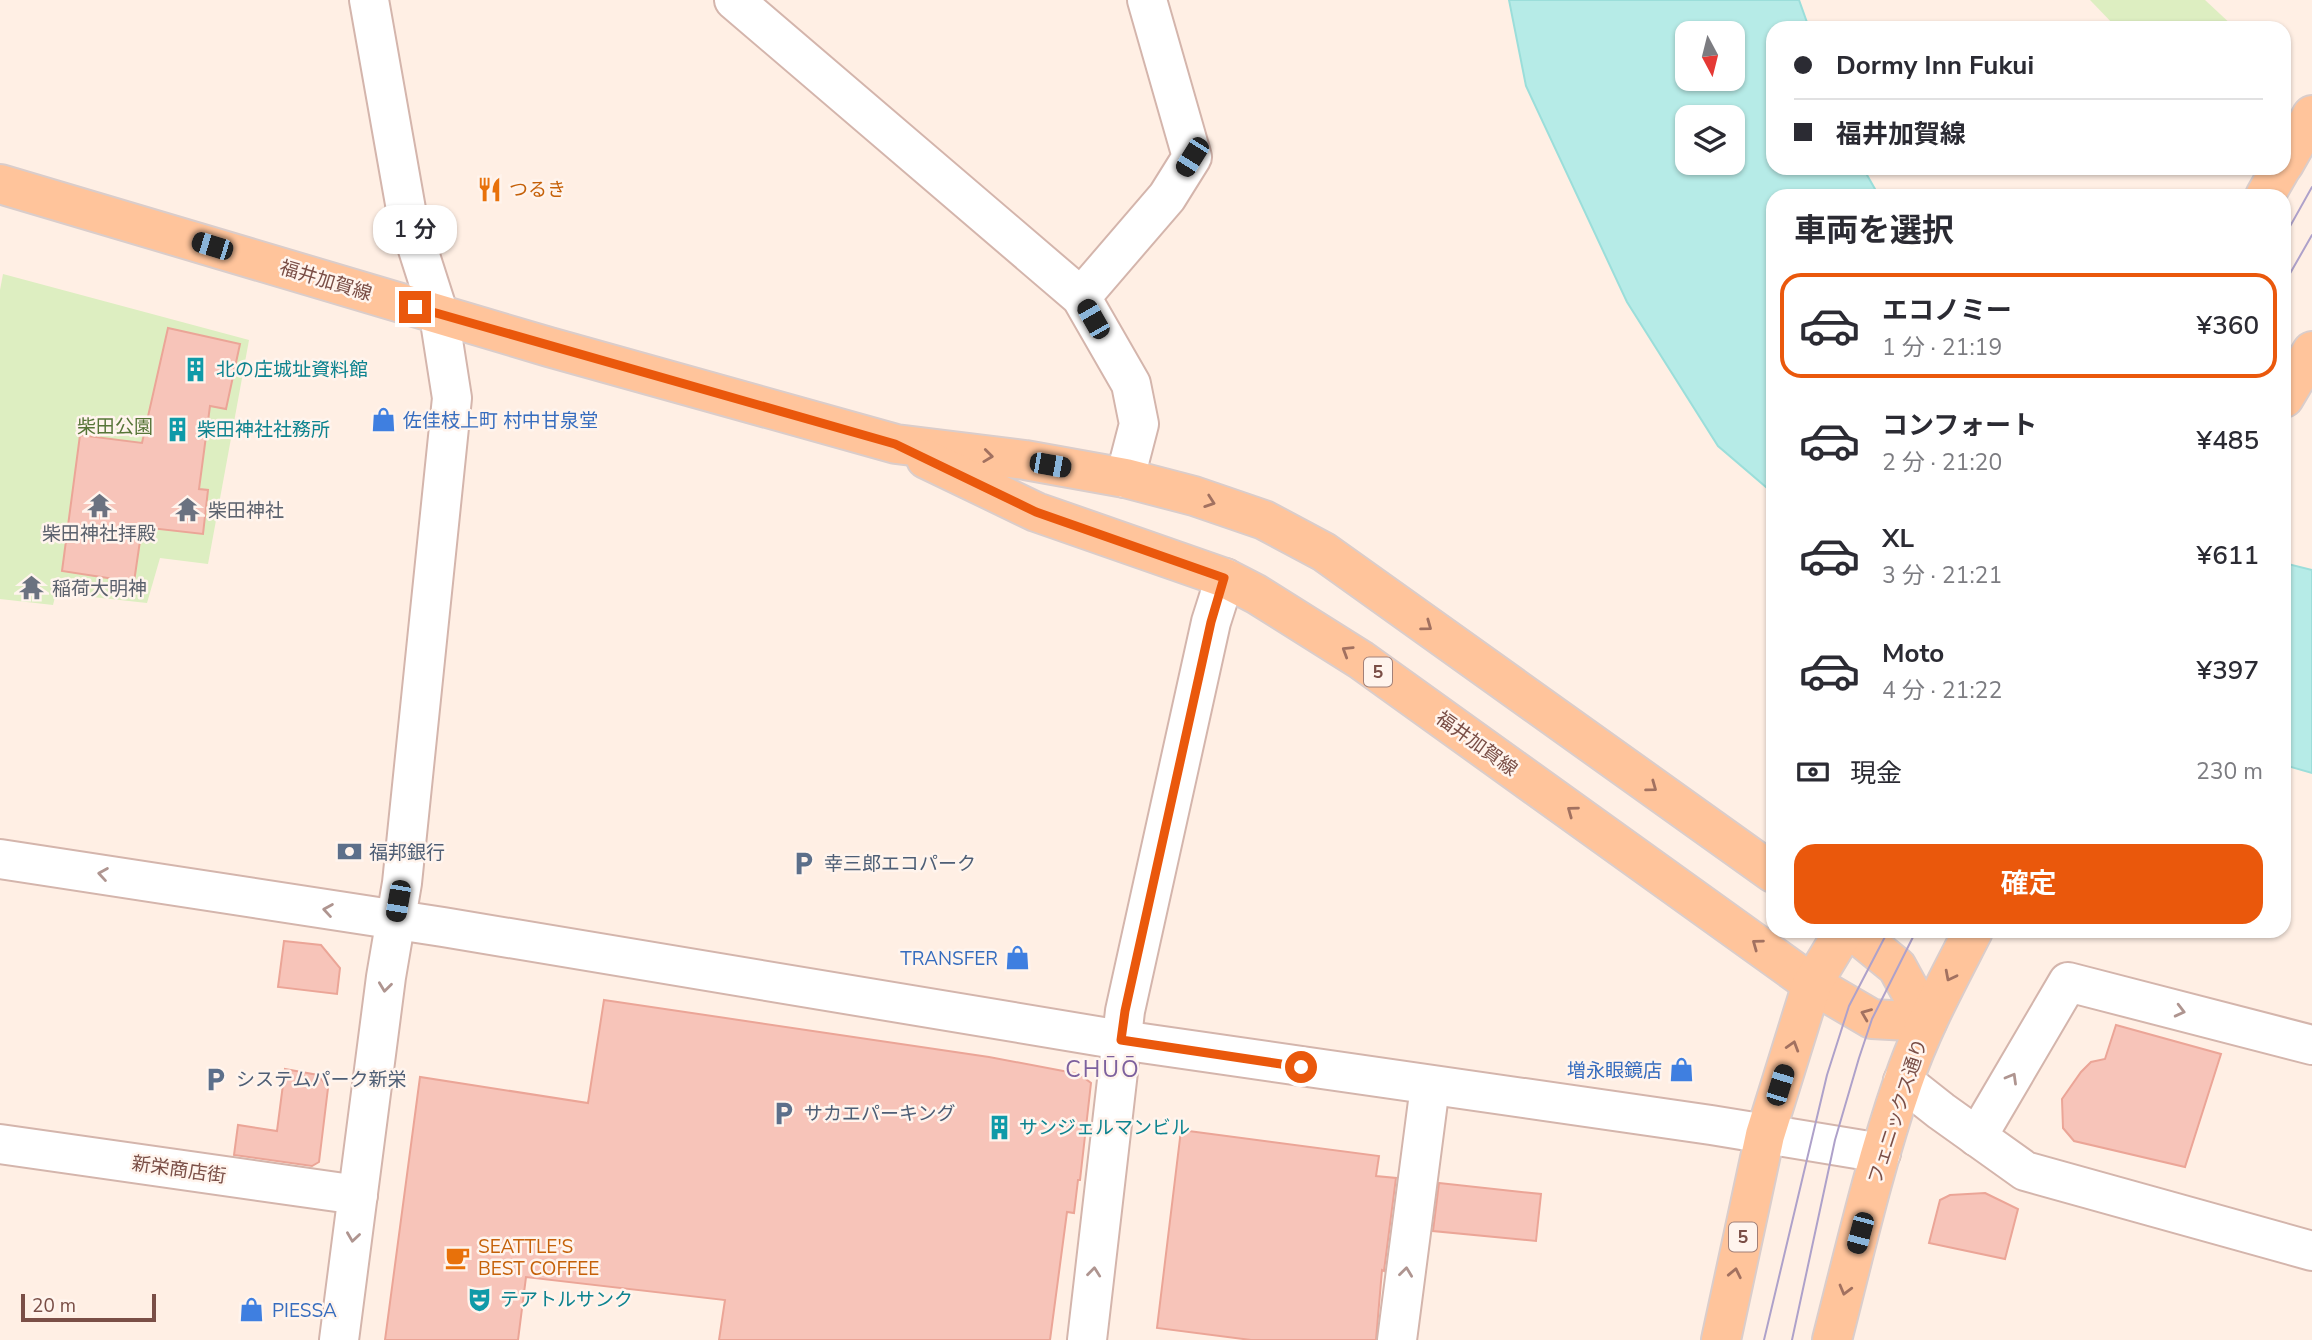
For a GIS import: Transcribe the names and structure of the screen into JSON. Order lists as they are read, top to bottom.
{
  "streets": {
    "main road": ["福井加賀線", "5", "フェニックス通り"],
    "street": ["新栄商店街"]
  },
  "crossings": [
    ["福井加賀線", "5"],
    ["福井加賀線", "フェニックス通り"]
  ],
  "districts": ["CHŪŌ"],
  "parks": ["柴田公園"],
  "places": {
    "restaurant": ["つるき"],
    "building": ["北の庄城址資料館", "柴田神社社務所", "サンジェルマンビル"],
    "shop": [
      "佐佳枝上町 村中甘泉堂",
      "TRANSFER",
      "増永眼鏡店",
      "PIESSA"
    ],
    "temple": ["柴田神社拝殿", "柴田神社", "稲荷大明神"],
    "bank": ["福邦銀行"],
    "parking": ["幸三郎エコパーク", "システムパーク新栄", "サカエパーキング"],
    "cafe": ["SEATTLE'S BEST COFFEE"],
    "theatre": ["テアトルサンク"]
  },
  "scale_bar": "20 m",
  "north": "bottom",
  "page": {
    "banner": ["Dormy Inn Fukui", "福井加賀線"],
    "heading": "車両を選択",
    "bubble": "1 分",
    "list": [
      {
        "name": "エコノミー",
        "note": "1 分 · 21:19",
        "value": "¥360"
      },
      {
        "name": "コンフォート",
        "note": "2 分 · 21:20",
        "value": "¥485"
      },
      {
        "name": "XL",
        "note": "3 分 · 21:21",
        "value": "¥611"
      },
      {
        "name": "Moto",
        "note": "4 分 · 21:22",
        "value": "¥397"
      }
    ],
    "pay": ["現金", "230 m"],
    "buttons": "確定",
    "scale": "20 m"
  }
}
